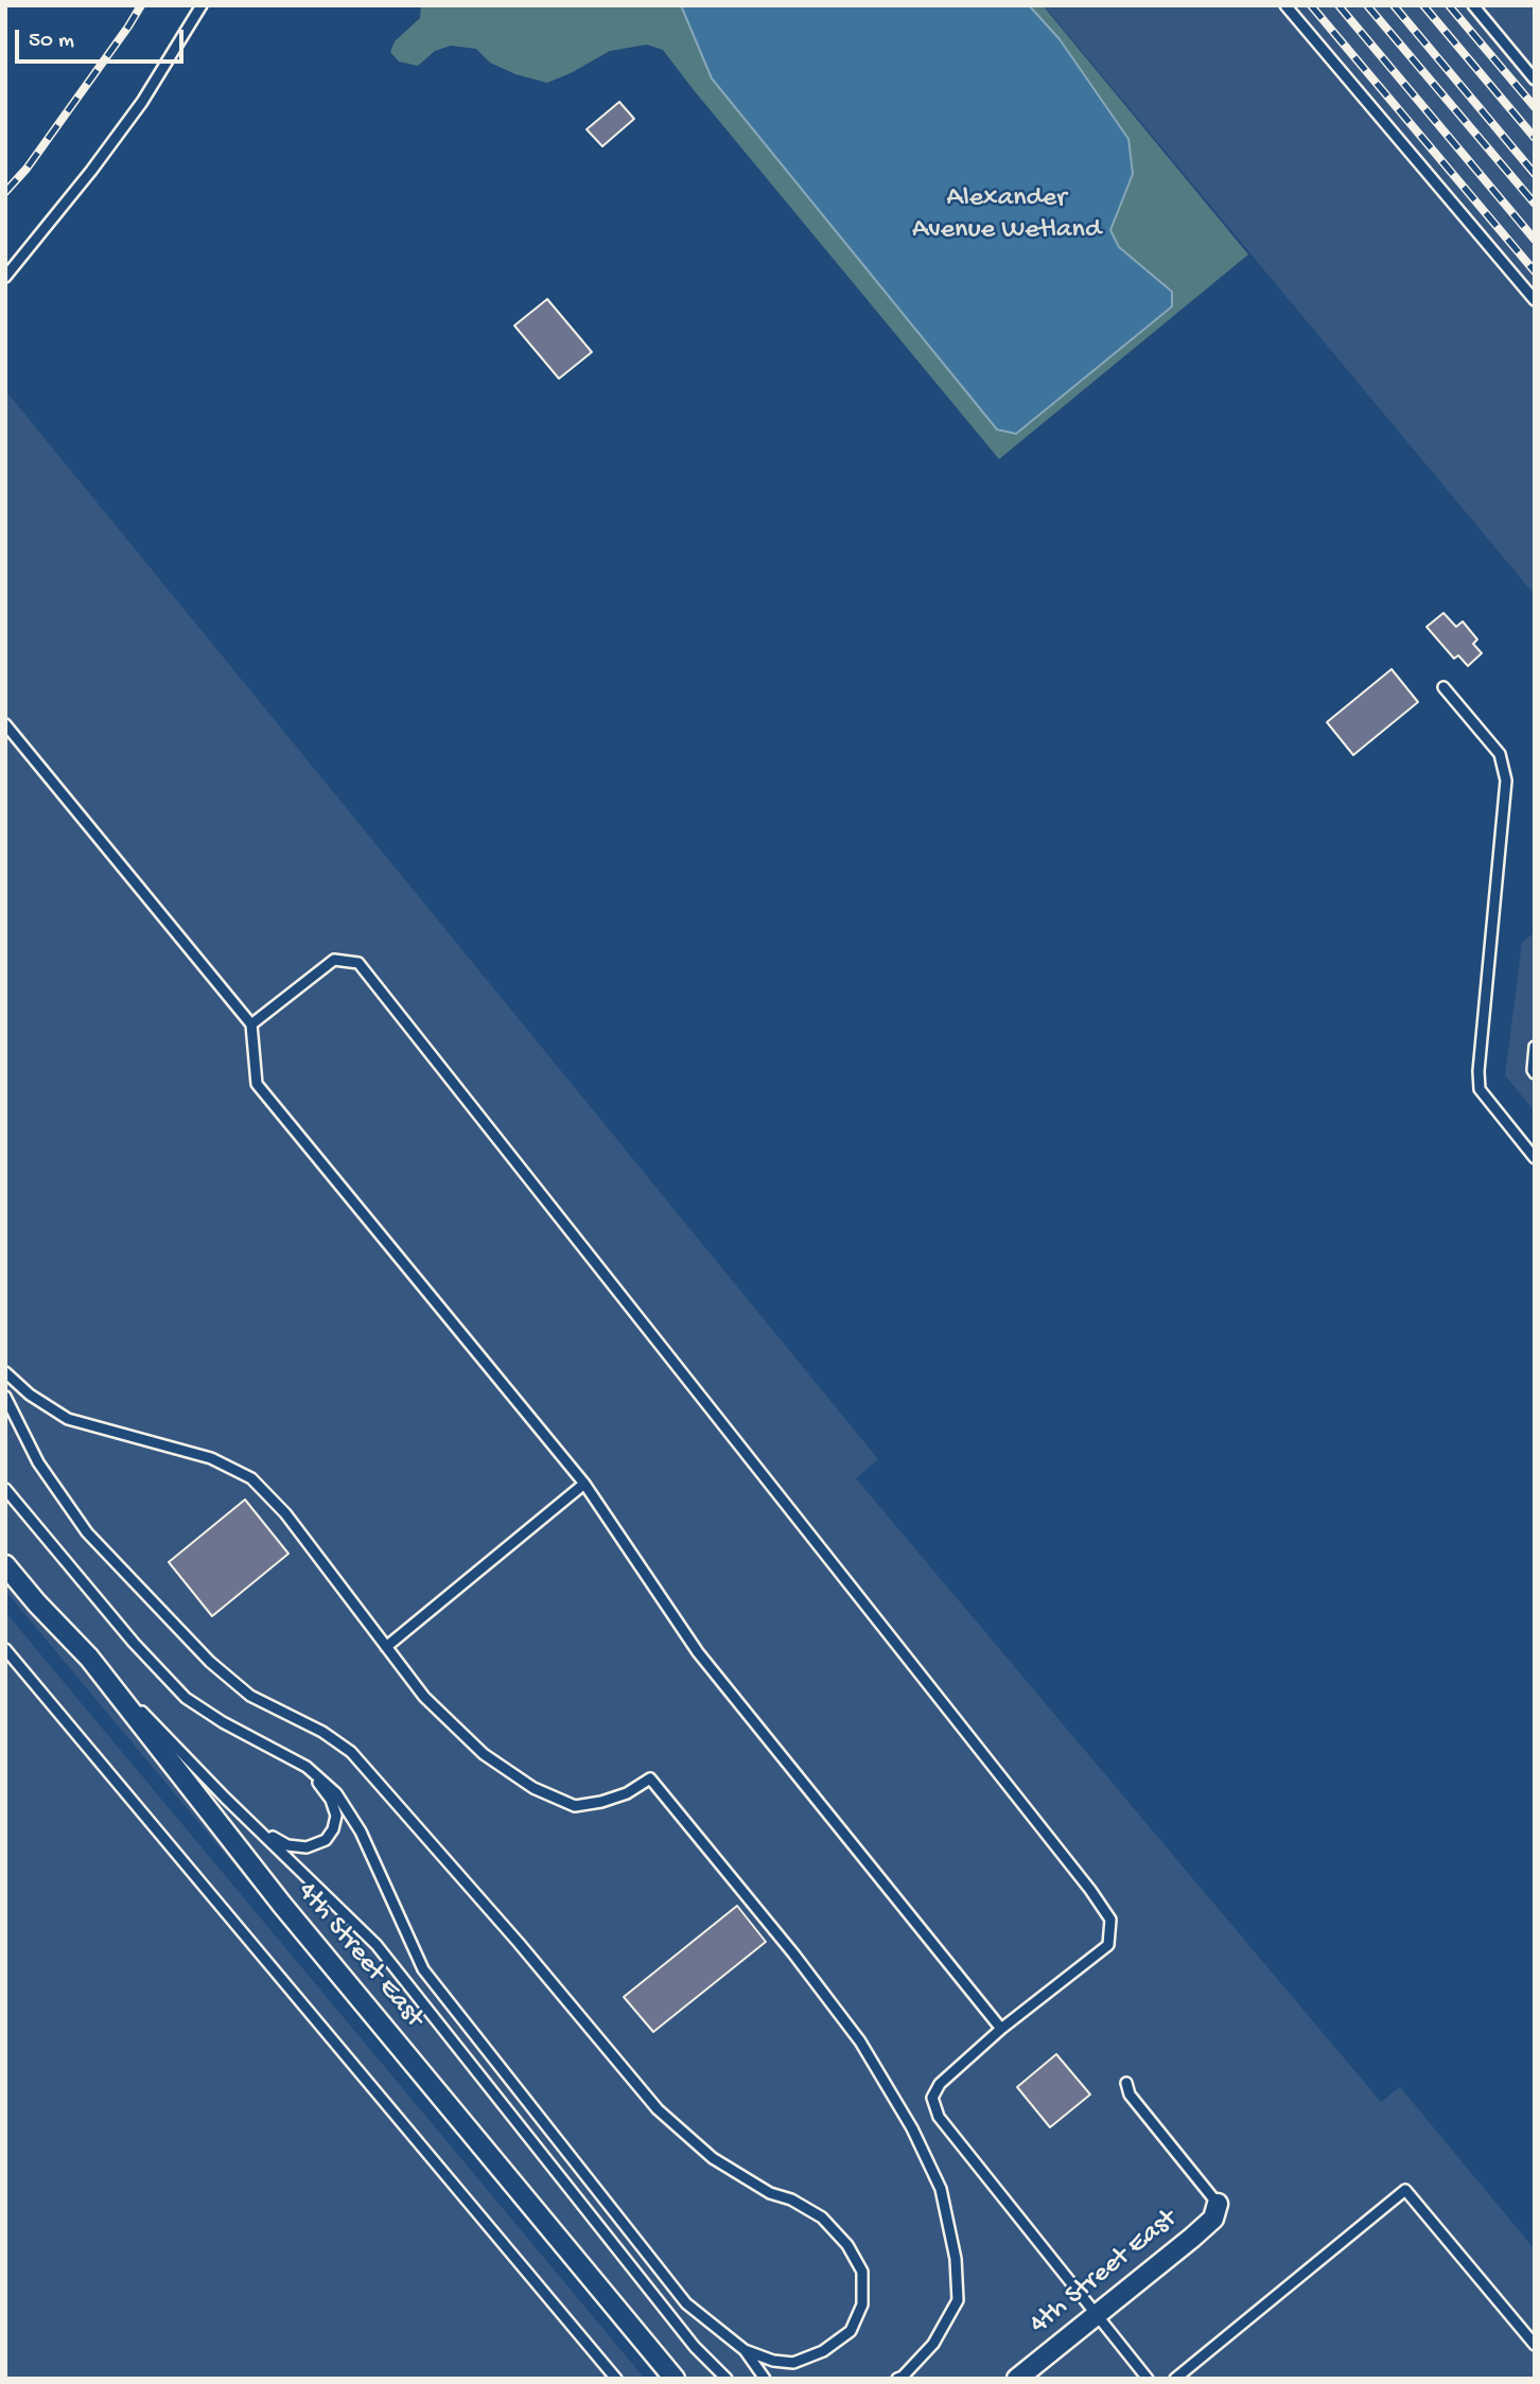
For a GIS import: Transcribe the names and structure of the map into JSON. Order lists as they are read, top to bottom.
{
  "streets": {
    "street": ["4th Street East"]
  },
  "parks": ["Alexander Avenue Wetland"],
  "scale_bar": "50 m"
}
